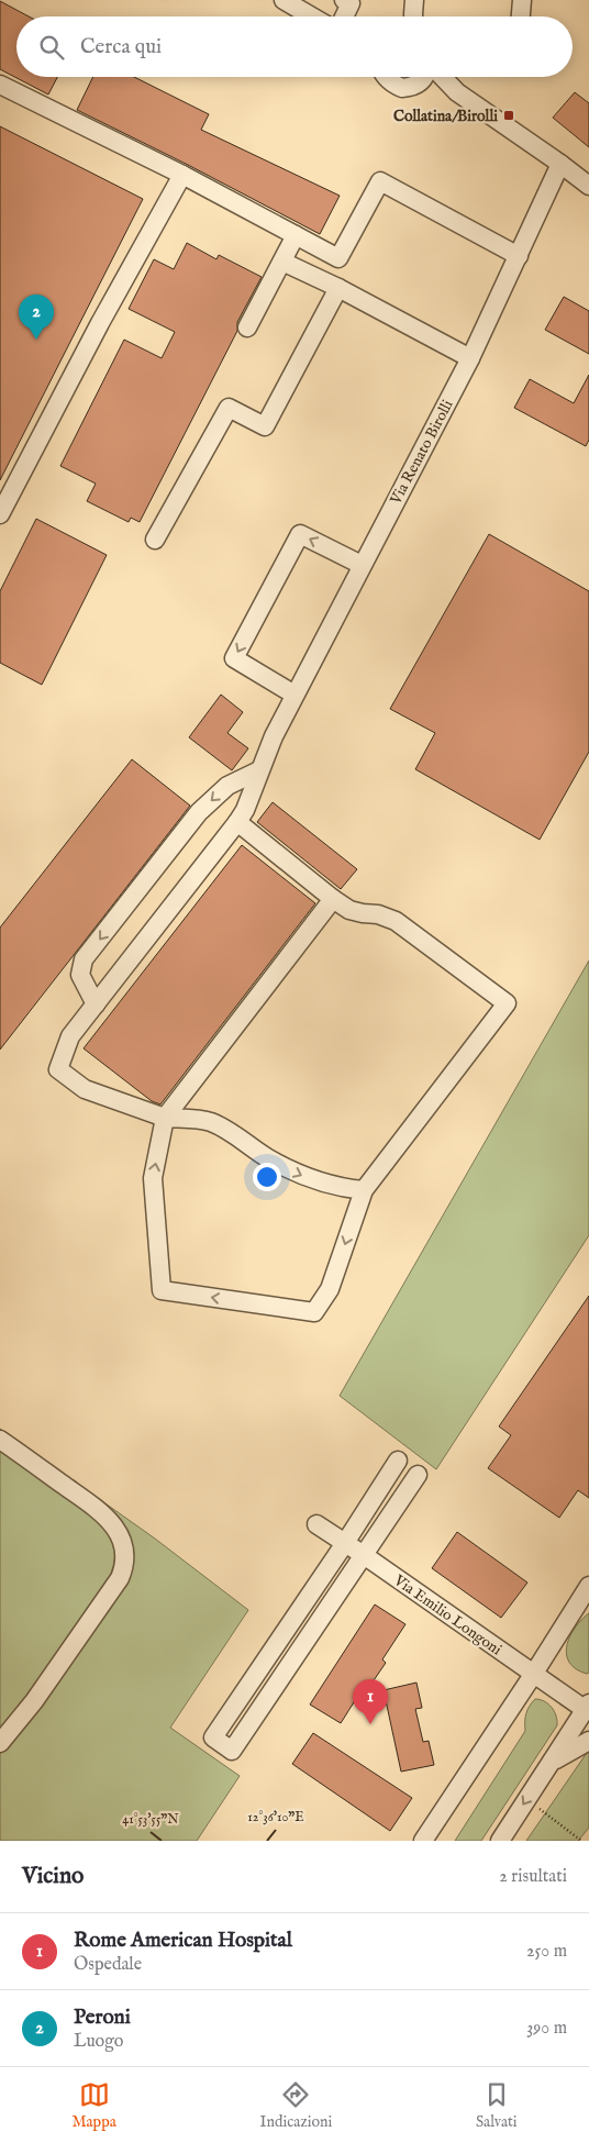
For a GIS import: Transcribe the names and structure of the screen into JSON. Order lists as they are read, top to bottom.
{
  "streets": {
    "street": ["Via Renato Birolli", "Via Emilio Longoni"]
  },
  "places": {
    "transit": ["Collatina/Birolli"]
  },
  "page": {
    "search": "Cerca qui",
    "pins": ["2", "1"],
    "heading": ["Vicino", "2 risultati"],
    "list": [
      {
        "mark": "1",
        "name": "Rome American Hospital",
        "note": "Ospedale",
        "value": "250 m"
      },
      {
        "mark": "2",
        "name": "Peroni",
        "note": "Luogo",
        "value": "390 m"
      }
    ],
    "nav": ["Mappa", "Indicazioni", "Salvati"]
  },
  "coordinates": ["12°36'10\"E", "41°53'55\"N"]
}
